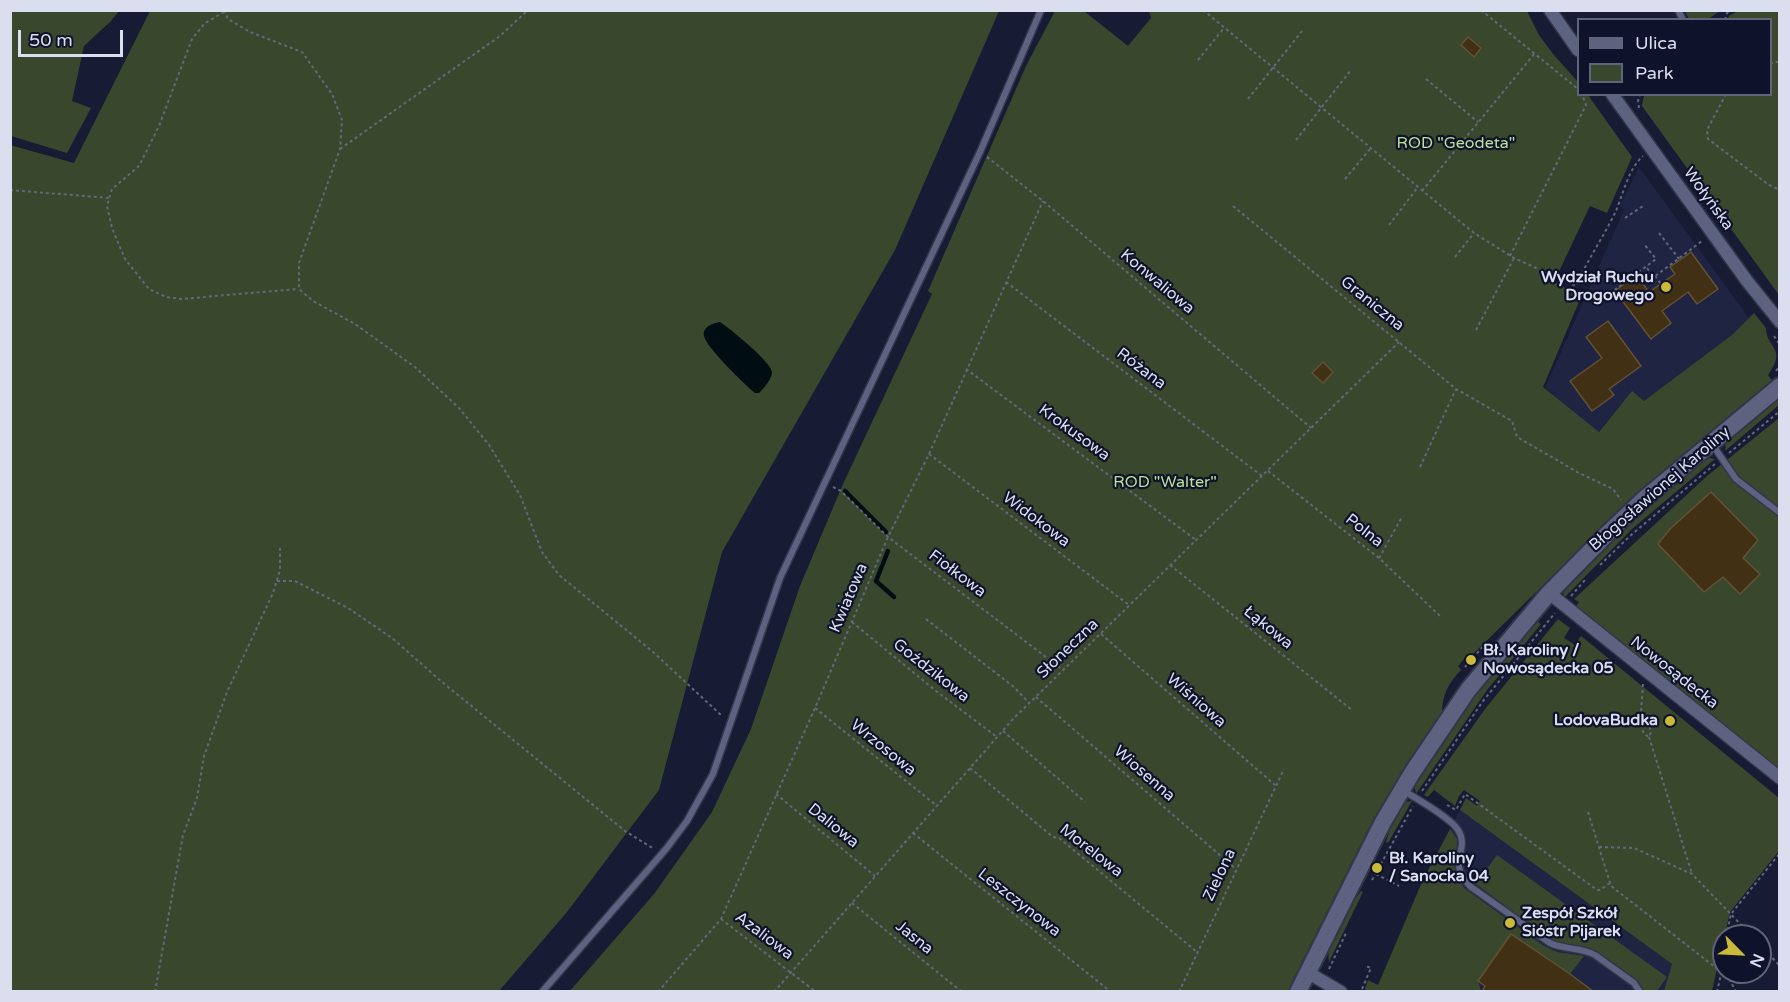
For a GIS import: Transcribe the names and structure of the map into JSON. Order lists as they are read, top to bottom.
{
  "streets": {
    "street": ["Wołyńska", "Błogosławionej Karoliny", "Nowosądecka"],
    "path": [
      "Konwaliowa",
      "Graniczna",
      "Różana",
      "Krokusowa",
      "Widokowa",
      "Polna",
      "Fiołkowa",
      "Kwiatowa",
      "Łąkowa",
      "Słoneczna",
      "Goździkowa",
      "Wiśniowa",
      "Wrzosowa",
      "Wiosenna",
      "Daliowa",
      "Morelowa",
      "Zielona",
      "Leszczynowa",
      "Azaliowa",
      "Jasna"
    ]
  },
  "crossings": [
    ["Konwaliowa", "Kwiatowa"],
    ["Konwaliowa", "Słoneczna"],
    ["Graniczna", "Błogosławionej Karoliny"],
    ["Graniczna", "Słoneczna"],
    ["Różana", "Kwiatowa"],
    ["Różana", "Słoneczna"],
    ["Krokusowa", "Kwiatowa"],
    ["Krokusowa", "Słoneczna"],
    ["Błogosławionej Karoliny", "Nowosądecka"],
    ["Widokowa", "Kwiatowa"],
    ["Widokowa", "Słoneczna"],
    ["Polna", "Słoneczna"],
    ["Fiołkowa", "Kwiatowa"],
    ["Fiołkowa", "Słoneczna"],
    ["Kwiatowa", "Goździkowa"],
    ["Kwiatowa", "Wrzosowa"],
    ["Kwiatowa", "Daliowa"],
    ["Kwiatowa", "Azaliowa"],
    ["Łąkowa", "Słoneczna"],
    ["Słoneczna", "Goździkowa"],
    ["Słoneczna", "Wiśniowa"],
    ["Słoneczna", "Wrzosowa"],
    ["Słoneczna", "Wiosenna"],
    ["Słoneczna", "Daliowa"],
    ["Słoneczna", "Morelowa"],
    ["Słoneczna", "Leszczynowa"],
    ["Słoneczna", "Azaliowa"],
    ["Słoneczna", "Jasna"],
    ["Wiśniowa", "Zielona"],
    ["Wiosenna", "Zielona"],
    ["Morelowa", "Zielona"]
  ],
  "parks": ["ROD \"Geodeta\"", "ROD \"Walter\""],
  "places": [
    "Wydział Ruchu Drogowego",
    "Bł. Karoliny / Nowosądecka 05",
    "LodovaBudka",
    "Bł. Karoliny / Sanocka 04",
    "Zespół Szkół Sióstr Pijarek"
  ],
  "legend": ["Ulica", "Park"],
  "scale_bar": "50 m",
  "north": "bottom right"
}
